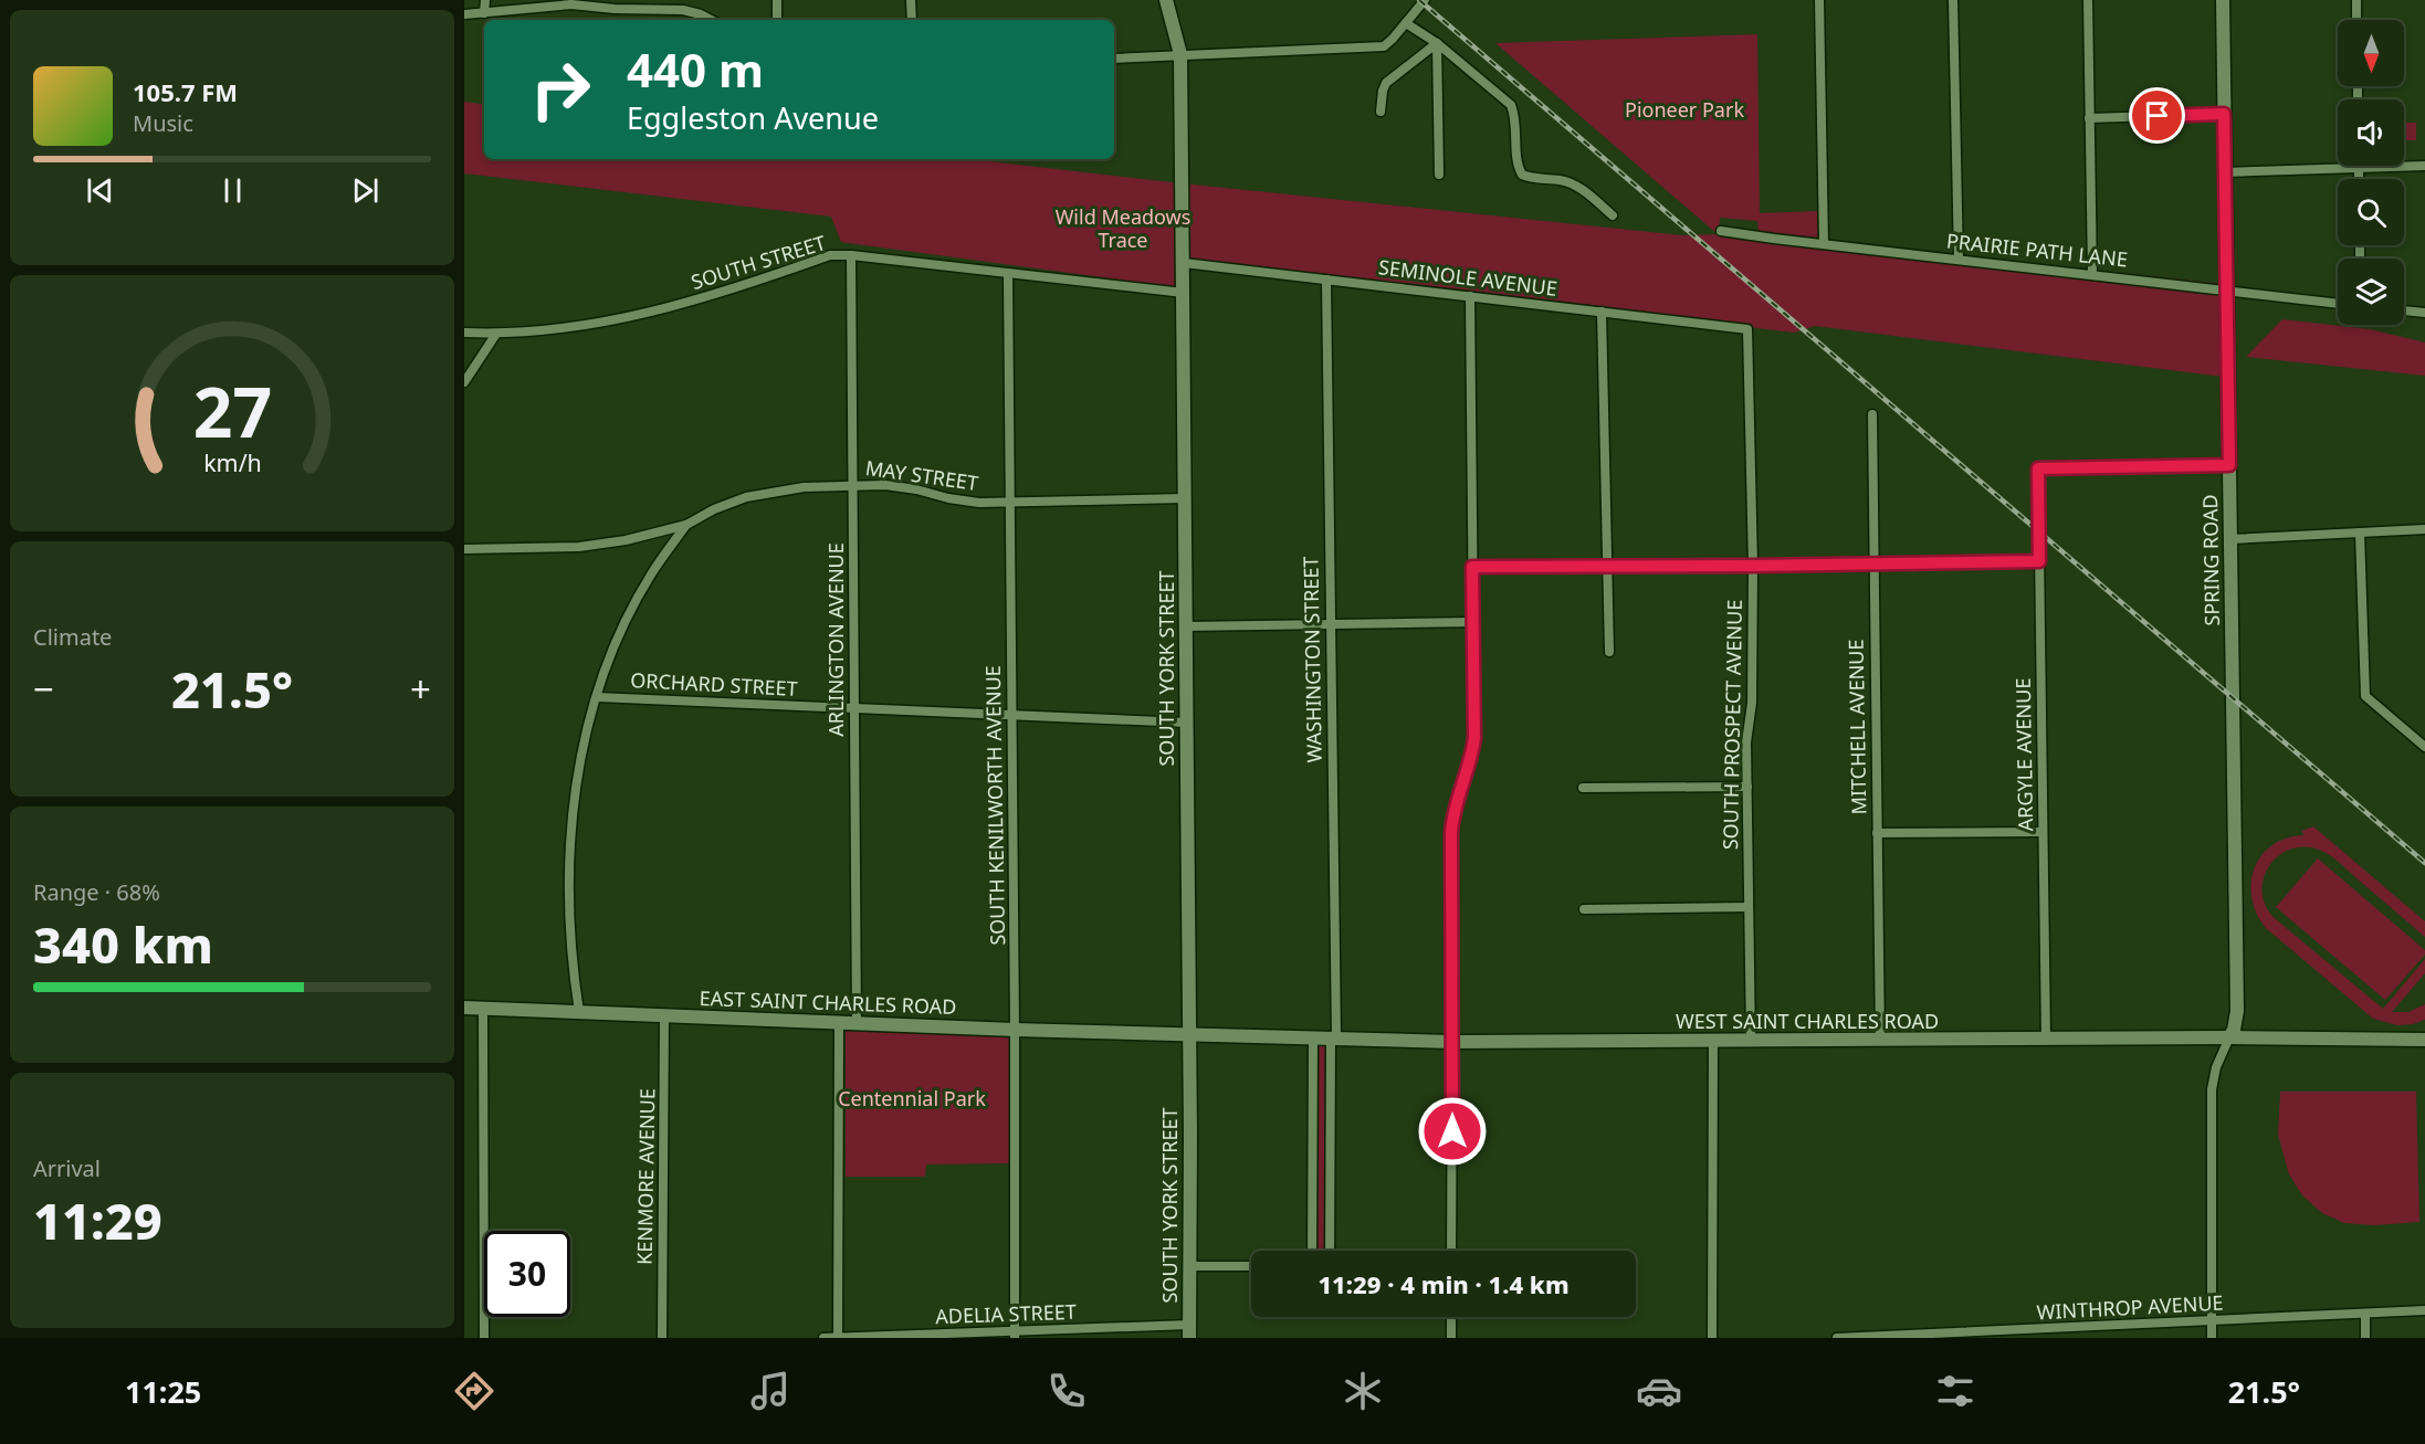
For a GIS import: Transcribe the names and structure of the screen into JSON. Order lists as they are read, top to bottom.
{
  "streets": {
    "main road": [
      "SPRING ROAD",
      "SOUTH YORK STREET",
      "EAST SAINT CHARLES ROAD",
      "WEST SAINT CHARLES ROAD"
    ],
    "street": [
      "PRAIRIE PATH LANE",
      "SOUTH STREET",
      "SEMINOLE AVENUE",
      "MAY STREET",
      "ARLINGTON AVENUE",
      "WASHINGTON STREET",
      "ORCHARD STREET",
      "SOUTH PROSPECT AVENUE",
      "MITCHELL AVENUE",
      "ARGYLE AVENUE",
      "SOUTH KENILWORTH AVENUE",
      "KENMORE AVENUE",
      "WINTHROP AVENUE",
      "ADELIA STREET"
    ]
  },
  "crossings": [
    ["PRAIRIE PATH LANE", "SPRING ROAD"],
    ["SOUTH STREET", "ARLINGTON AVENUE"],
    ["SOUTH STREET", "SOUTH YORK STREET"],
    ["SOUTH STREET", "SOUTH KENILWORTH AVENUE"],
    ["SEMINOLE AVENUE", "WASHINGTON STREET"],
    ["SEMINOLE AVENUE", "SOUTH YORK STREET"],
    ["SEMINOLE AVENUE", "SOUTH PROSPECT AVENUE"],
    ["MAY STREET", "ARLINGTON AVENUE"],
    ["MAY STREET", "SOUTH YORK STREET"],
    ["MAY STREET", "SOUTH KENILWORTH AVENUE"],
    ["SPRING ROAD", "ARGYLE AVENUE"],
    ["SPRING ROAD", "WEST SAINT CHARLES ROAD"],
    ["ARLINGTON AVENUE", "ORCHARD STREET"],
    ["ARLINGTON AVENUE", "EAST SAINT CHARLES ROAD"],
    ["WASHINGTON STREET", "WEST SAINT CHARLES ROAD"],
    ["SOUTH YORK STREET", "ORCHARD STREET"],
    ["SOUTH YORK STREET", "EAST SAINT CHARLES ROAD"],
    ["SOUTH YORK STREET", "WEST SAINT CHARLES ROAD"],
    ["SOUTH YORK STREET", "ADELIA STREET"],
    ["ORCHARD STREET", "SOUTH KENILWORTH AVENUE"],
    ["SOUTH PROSPECT AVENUE", "WEST SAINT CHARLES ROAD"],
    ["MITCHELL AVENUE", "WEST SAINT CHARLES ROAD"],
    ["ARGYLE AVENUE", "WEST SAINT CHARLES ROAD"],
    ["SOUTH KENILWORTH AVENUE", "EAST SAINT CHARLES ROAD"],
    ["SOUTH KENILWORTH AVENUE", "ADELIA STREET"],
    ["EAST SAINT CHARLES ROAD", "WEST SAINT CHARLES ROAD"],
    ["EAST SAINT CHARLES ROAD", "KENMORE AVENUE"]
  ],
  "parks": ["Pioneer Park", "Wild Meadows Trace", "Centennial Park"],
  "north": "bottom",
  "page": {
    "turn": ["440 m", "Eggleston Avenue"],
    "song": ["105.7 FM", "Music"],
    "tile": [
      "Climate",
      ["Range · 68%", "340 km"],
      ["Arrival", "11:29"]
    ],
    "heat": ["−", "21.5°", "+"],
    "limit": "30",
    "trip": "11:29 · 4 min · 1.4 km",
    "tabs": ["11:25", "21.5°"],
    "gauge": ["27", "km/h"]
  }
}
